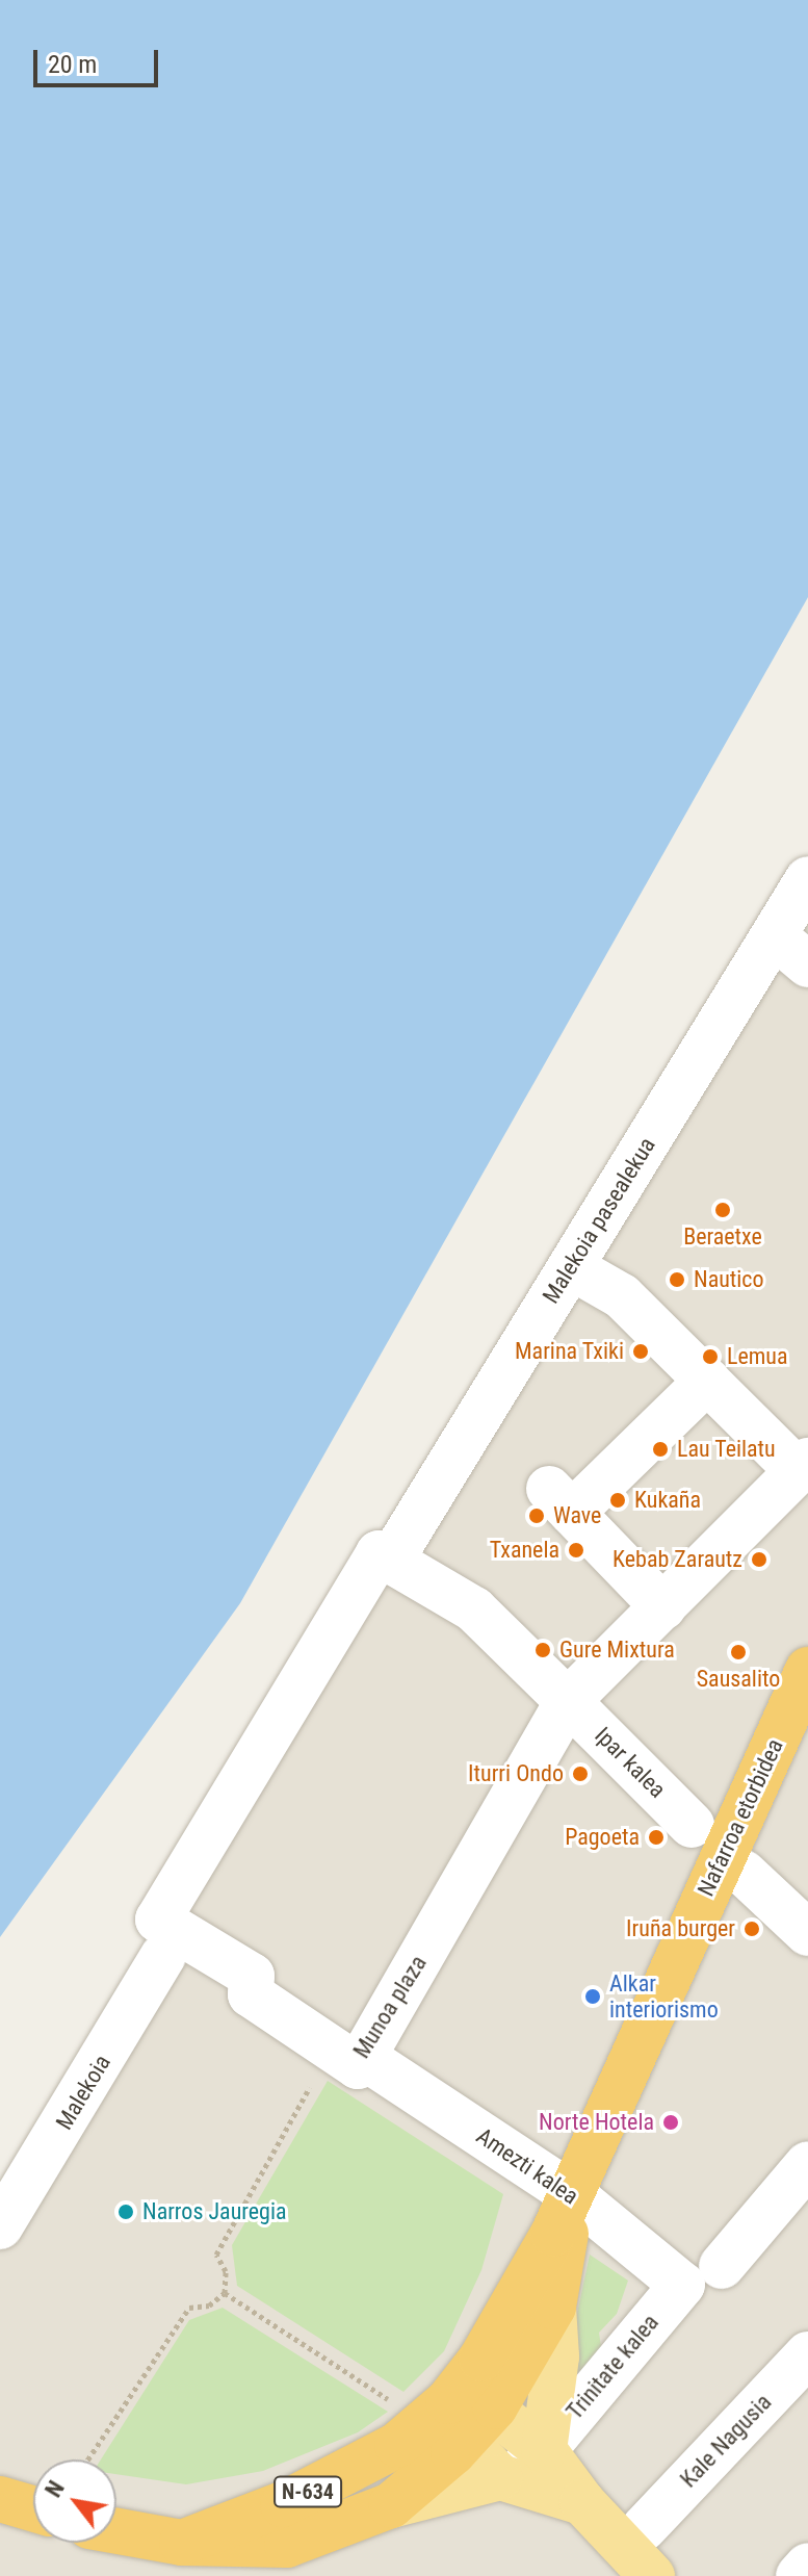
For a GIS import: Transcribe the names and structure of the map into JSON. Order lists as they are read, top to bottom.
{
  "streets": {
    "highway": ["Nafarroa etorbidea", "N-634"],
    "street": [
      "Malekoia pasealekua",
      "Ipar kalea",
      "Munoa plaza",
      "Malekoia",
      "Amezti kalea",
      "Trinitate kalea",
      "Kale Nagusia"
    ]
  },
  "crossings": [
    ["Malekoia pasealekua", "Munoa plaza"],
    ["Ipar kalea", "Munoa plaza"],
    ["Nafarroa etorbidea", "Amezti kalea"],
    ["Nafarroa etorbidea", "N-634"],
    ["Munoa plaza", "Amezti kalea"],
    ["Amezti kalea", "Trinitate kalea"],
    ["Amezti kalea", "N-634"]
  ],
  "places": [
    "Beraetxe",
    "Nautico",
    "Marina Txiki",
    "Lemua",
    "Lau Teilatu",
    "Kukaña",
    "Wave",
    "Txanela",
    "Kebab Zarautz",
    "Gure Mixtura",
    "Sausalito",
    "Iturri Ondo",
    "Pagoeta",
    "Iruña burger",
    "Alkar interiorismo",
    "Norte Hotela",
    "Narros Jauregia"
  ],
  "scale_bar": "20 m",
  "north": "top left"
}
